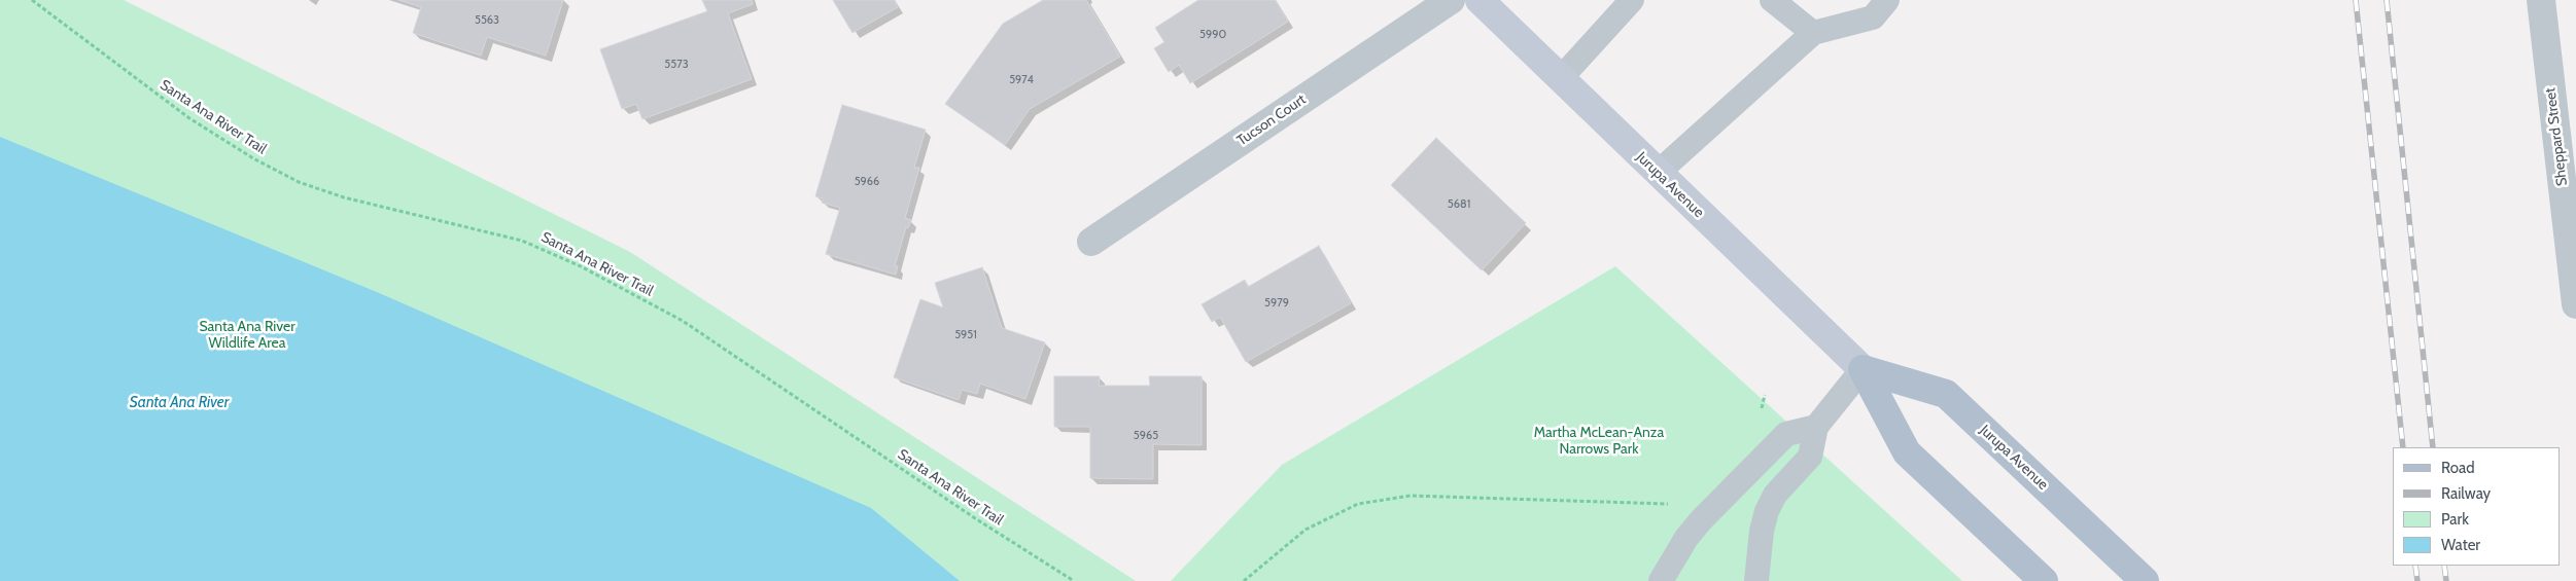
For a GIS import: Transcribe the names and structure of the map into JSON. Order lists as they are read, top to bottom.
{
  "streets": {
    "main road": ["Jurupa Avenue"],
    "street": ["Tucson Court", "Sheppard Street"],
    "path": ["Santa Ana River Trail"]
  },
  "water": ["Santa Ana River"],
  "parks": ["Santa Ana River Wildlife Area", "Martha McLean-Anza Narrows Park"],
  "house_numbers": [
    "5563",
    "5990",
    "5573",
    "5974",
    "5966",
    "5681",
    "5979",
    "5951",
    "5965"
  ],
  "legend": [
    "Road",
    "Railway",
    "Park",
    "Water"
  ]
}
